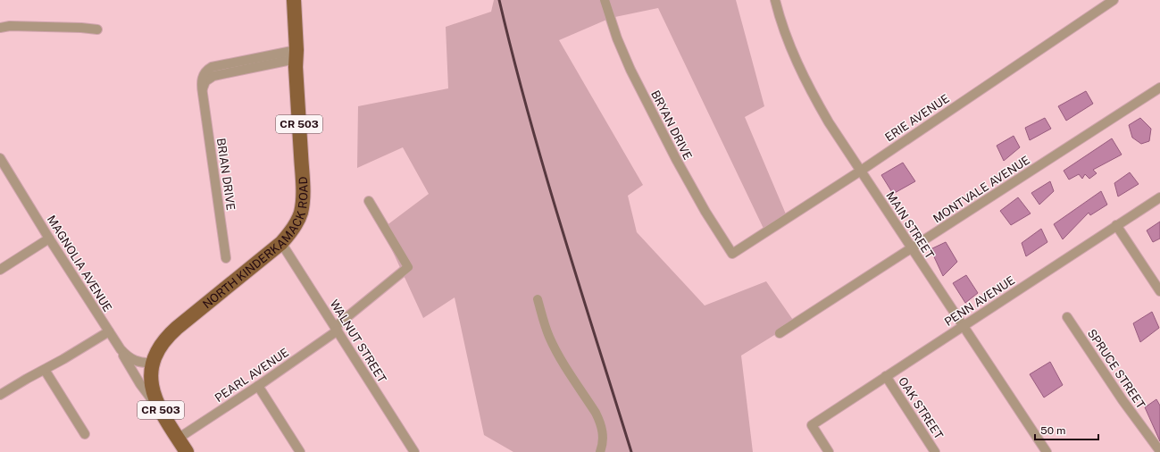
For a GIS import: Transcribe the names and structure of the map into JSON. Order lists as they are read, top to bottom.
{
  "streets": {
    "main road": ["CR 503", "NORTH KINDERKAMACK ROAD"],
    "street": [
      "ERIE AVENUE",
      "BRYAN DRIVE",
      "BRIAN DRIVE",
      "MONTVALE AVENUE",
      "MAIN STREET",
      "MAGNOLIA AVENUE",
      "PENN AVENUE",
      "WALNUT STREET",
      "SPRUCE STREET",
      "PEARL AVENUE",
      "OAK STREET"
    ]
  },
  "crossings": [
    ["ERIE AVENUE", "BRYAN DRIVE"],
    ["ERIE AVENUE", "MAIN STREET"],
    ["BRIAN DRIVE", "NORTH KINDERKAMACK ROAD"],
    ["MONTVALE AVENUE", "MAIN STREET"],
    ["MAIN STREET", "PENN AVENUE"],
    ["NORTH KINDERKAMACK ROAD", "MAGNOLIA AVENUE"],
    ["NORTH KINDERKAMACK ROAD", "WALNUT STREET"],
    ["NORTH KINDERKAMACK ROAD", "PEARL AVENUE"],
    ["PENN AVENUE", "OAK STREET"],
    ["WALNUT STREET", "PEARL AVENUE"]
  ],
  "scale_bar": "50 m"
}
